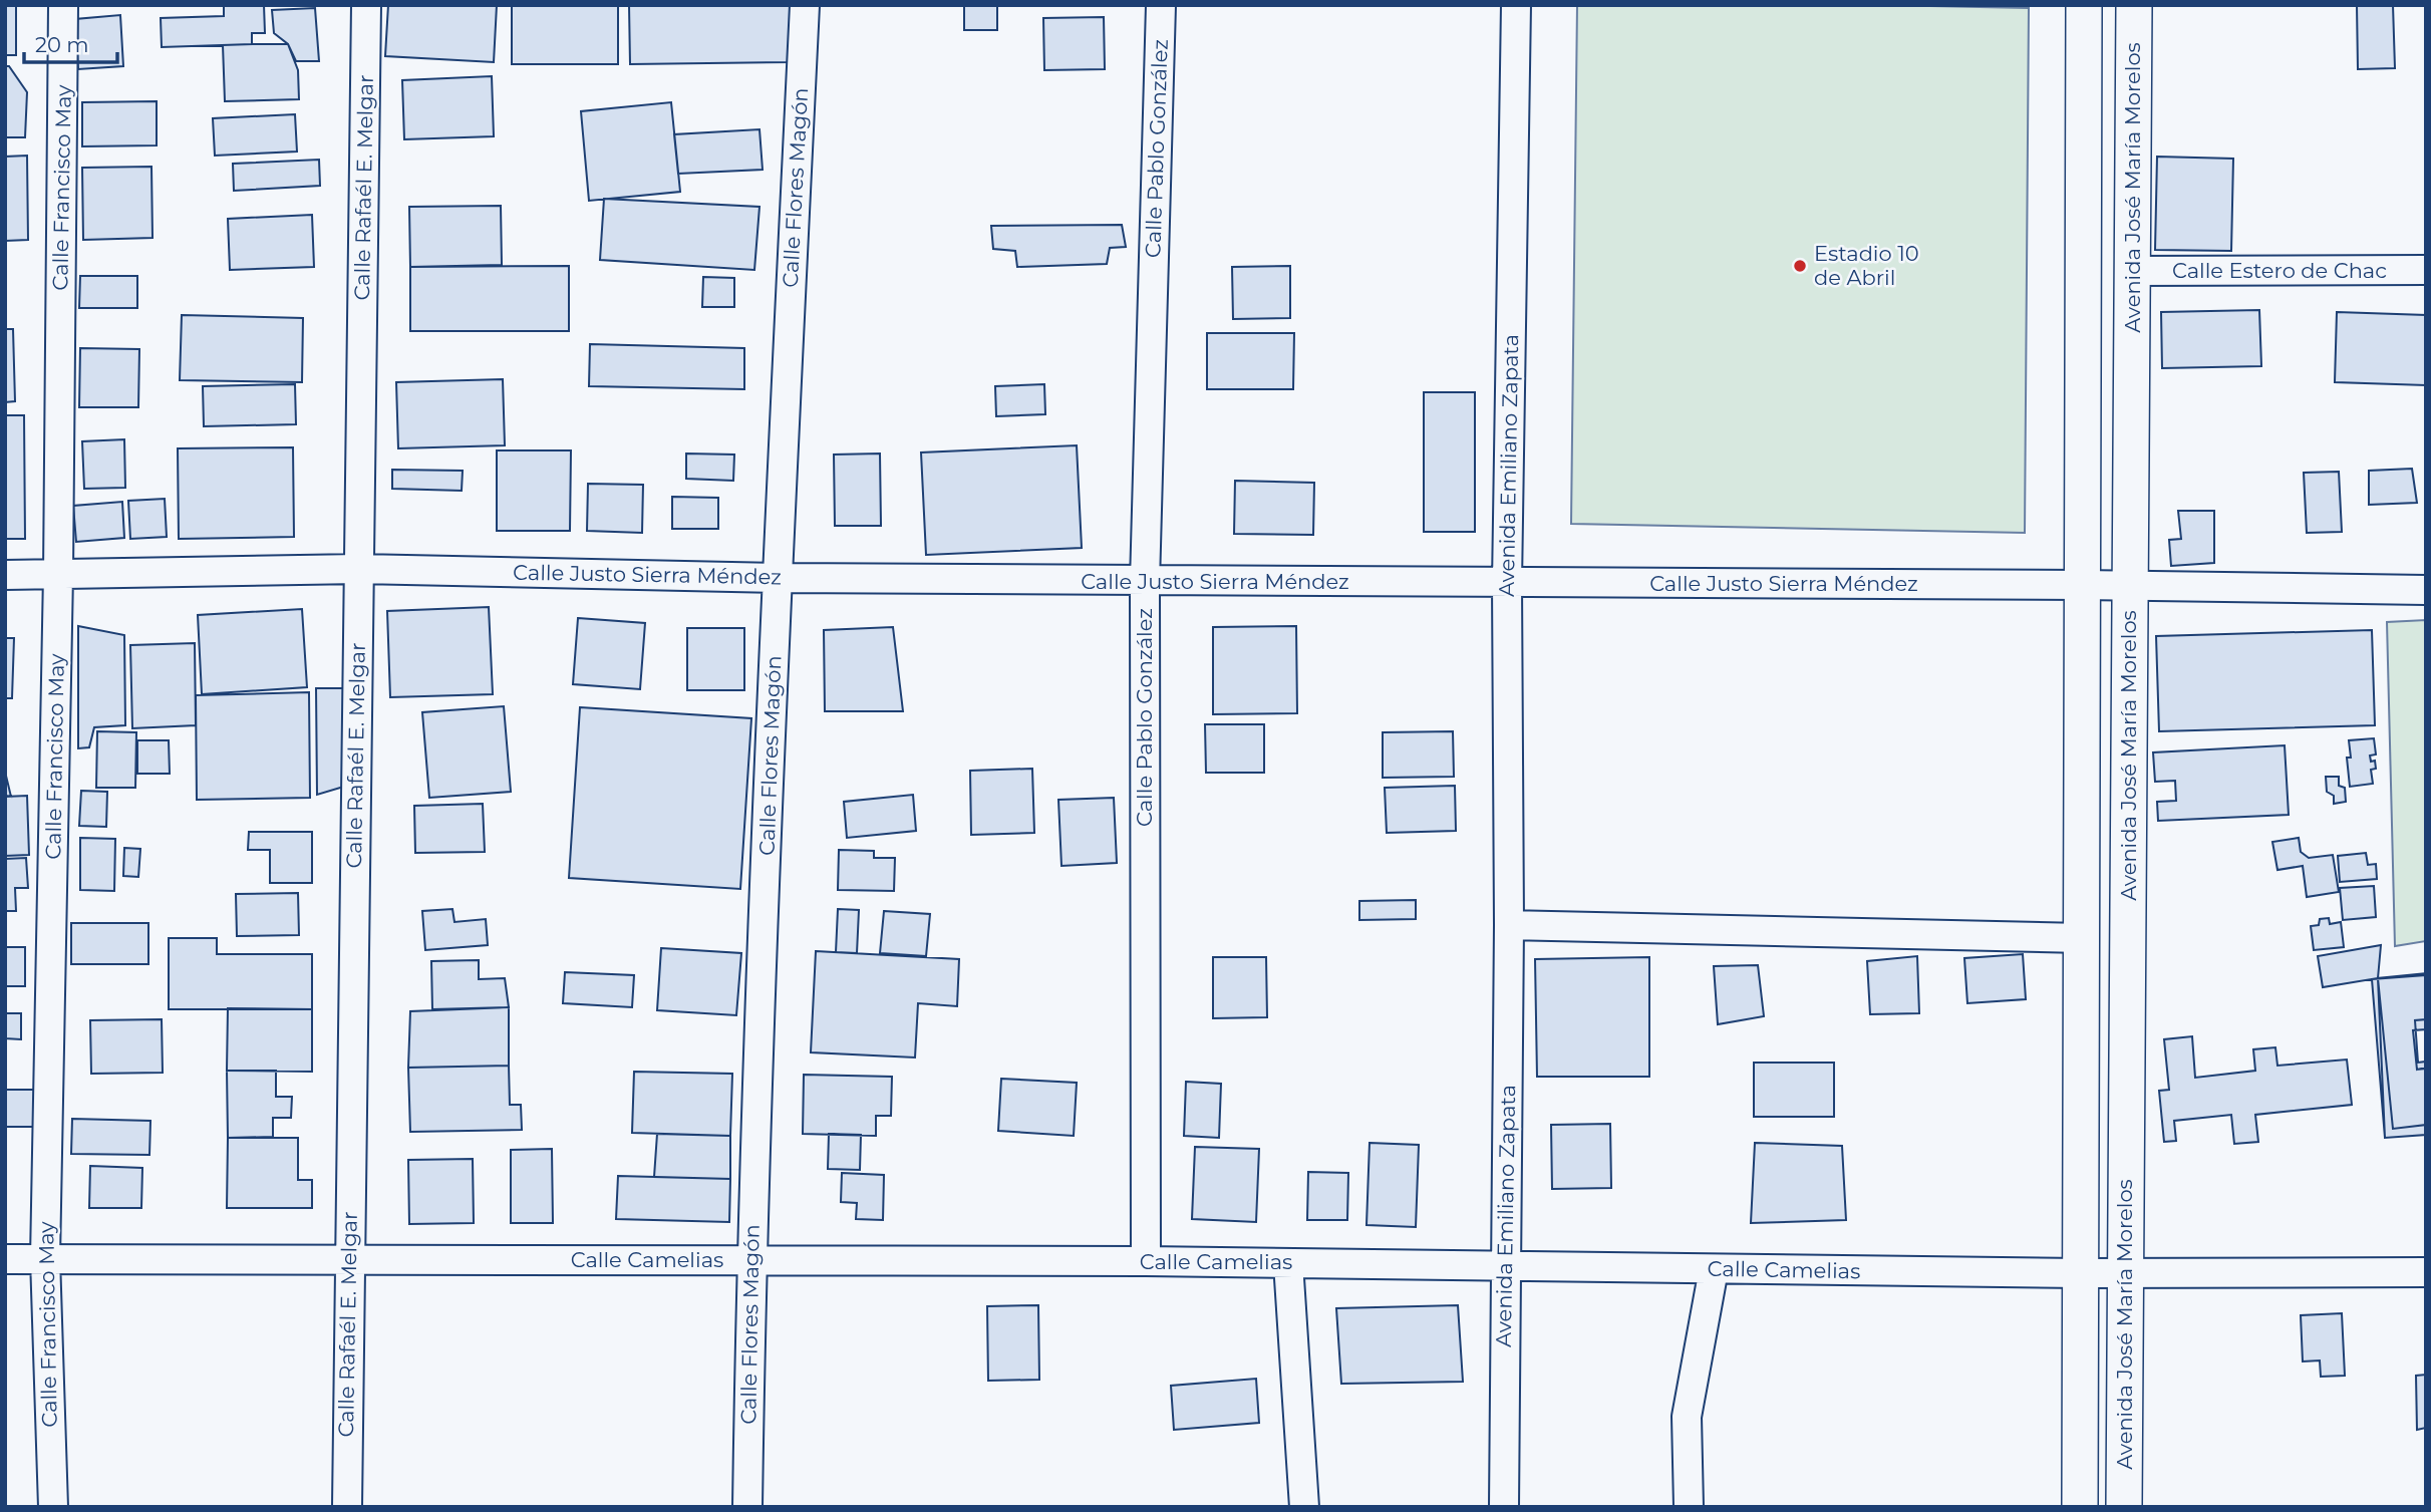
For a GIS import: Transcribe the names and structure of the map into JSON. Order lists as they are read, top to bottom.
{
  "streets": {
    "street": [
      "Calle Pablo González",
      "Calle Francisco May",
      "Calle Rafaél E. Melgar",
      "Calle Flores Magón",
      "Avenida José María Morelos",
      "Calle Estero de Chac",
      "Avenida Emiliano Zapata",
      "Calle Justo Sierra Méndez",
      "Calle Camelias"
    ]
  },
  "crossings": [
    ["Calle Pablo González", "Calle Justo Sierra Méndez"],
    ["Calle Pablo González", "Calle Camelias"],
    ["Calle Francisco May", "Calle Justo Sierra Méndez"],
    ["Calle Francisco May", "Calle Camelias"],
    ["Calle Rafaél E. Melgar", "Calle Justo Sierra Méndez"],
    ["Calle Rafaél E. Melgar", "Calle Camelias"],
    ["Calle Flores Magón", "Calle Justo Sierra Méndez"],
    ["Calle Flores Magón", "Calle Camelias"],
    ["Avenida José María Morelos", "Calle Estero de Chac"],
    ["Avenida José María Morelos", "Calle Justo Sierra Méndez"],
    ["Avenida José María Morelos", "Calle Camelias"],
    ["Avenida Emiliano Zapata", "Calle Justo Sierra Méndez"],
    ["Avenida Emiliano Zapata", "Calle Camelias"]
  ],
  "places": ["Estadio 10 de Abril"],
  "scale_bar": "20 m"
}
